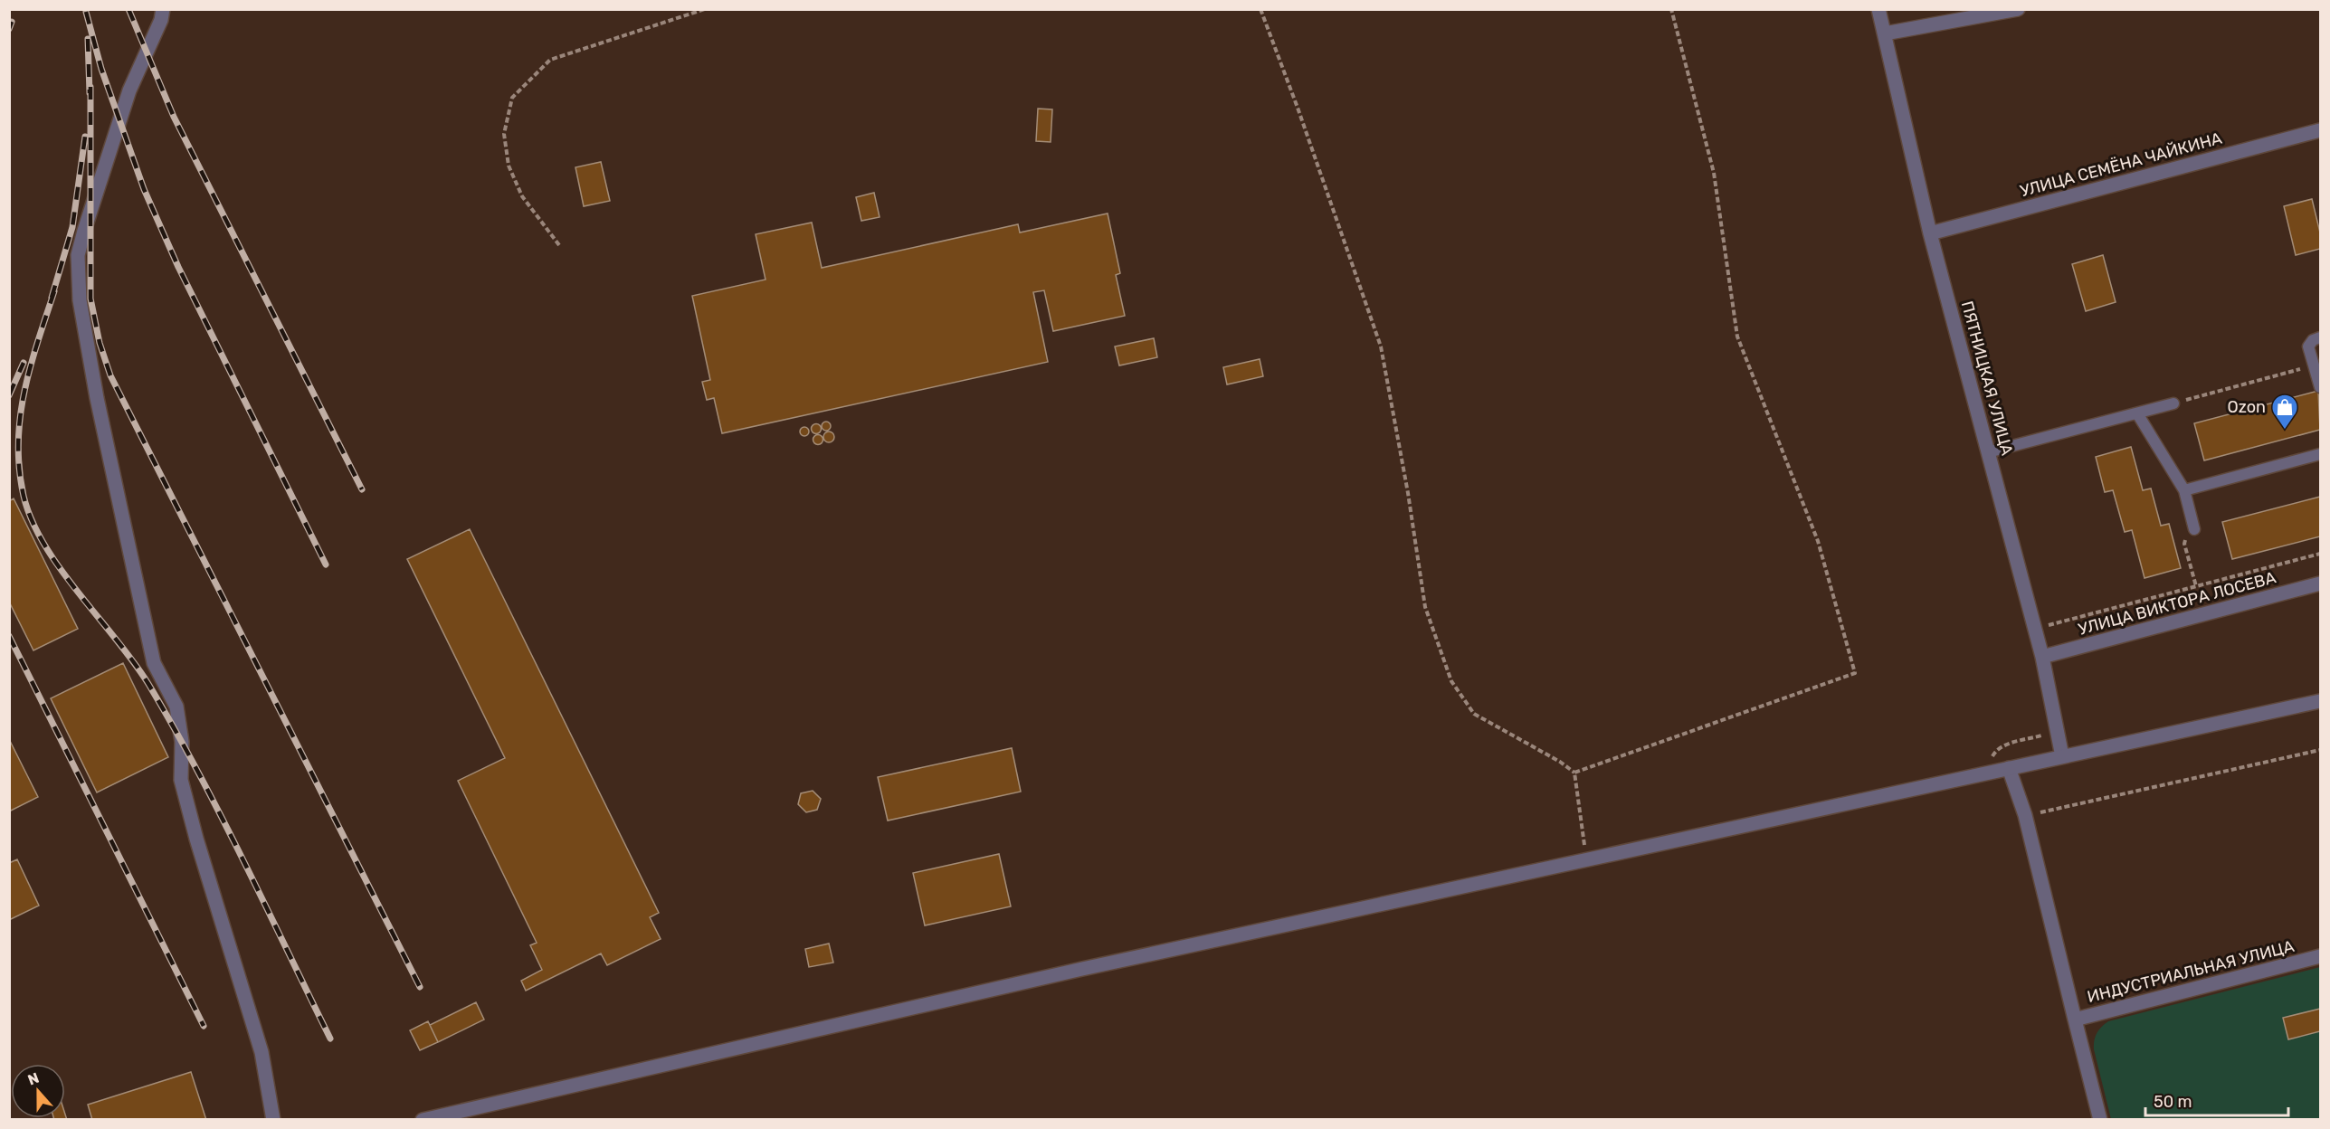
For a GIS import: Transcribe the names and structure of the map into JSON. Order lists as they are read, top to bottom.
{
  "streets": {
    "street": [
      "УЛИЦА СЕМЁНА ЧАЙКИНА",
      "ПЯТНИЦКАЯ УЛИЦА",
      "УЛИЦА ВИКТОРА ЛОСЕВА",
      "ИНДУСТРИАЛЬНАЯ УЛИЦА"
    ]
  },
  "crossings": [
    ["УЛИЦА СЕМЁНА ЧАЙКИНА", "ПЯТНИЦКАЯ УЛИЦА"],
    ["ПЯТНИЦКАЯ УЛИЦА", "УЛИЦА ВИКТОРА ЛОСЕВА"]
  ],
  "places": {
    "shop": ["Ozon"]
  },
  "scale_bar": "50 m",
  "north": "top"
}
